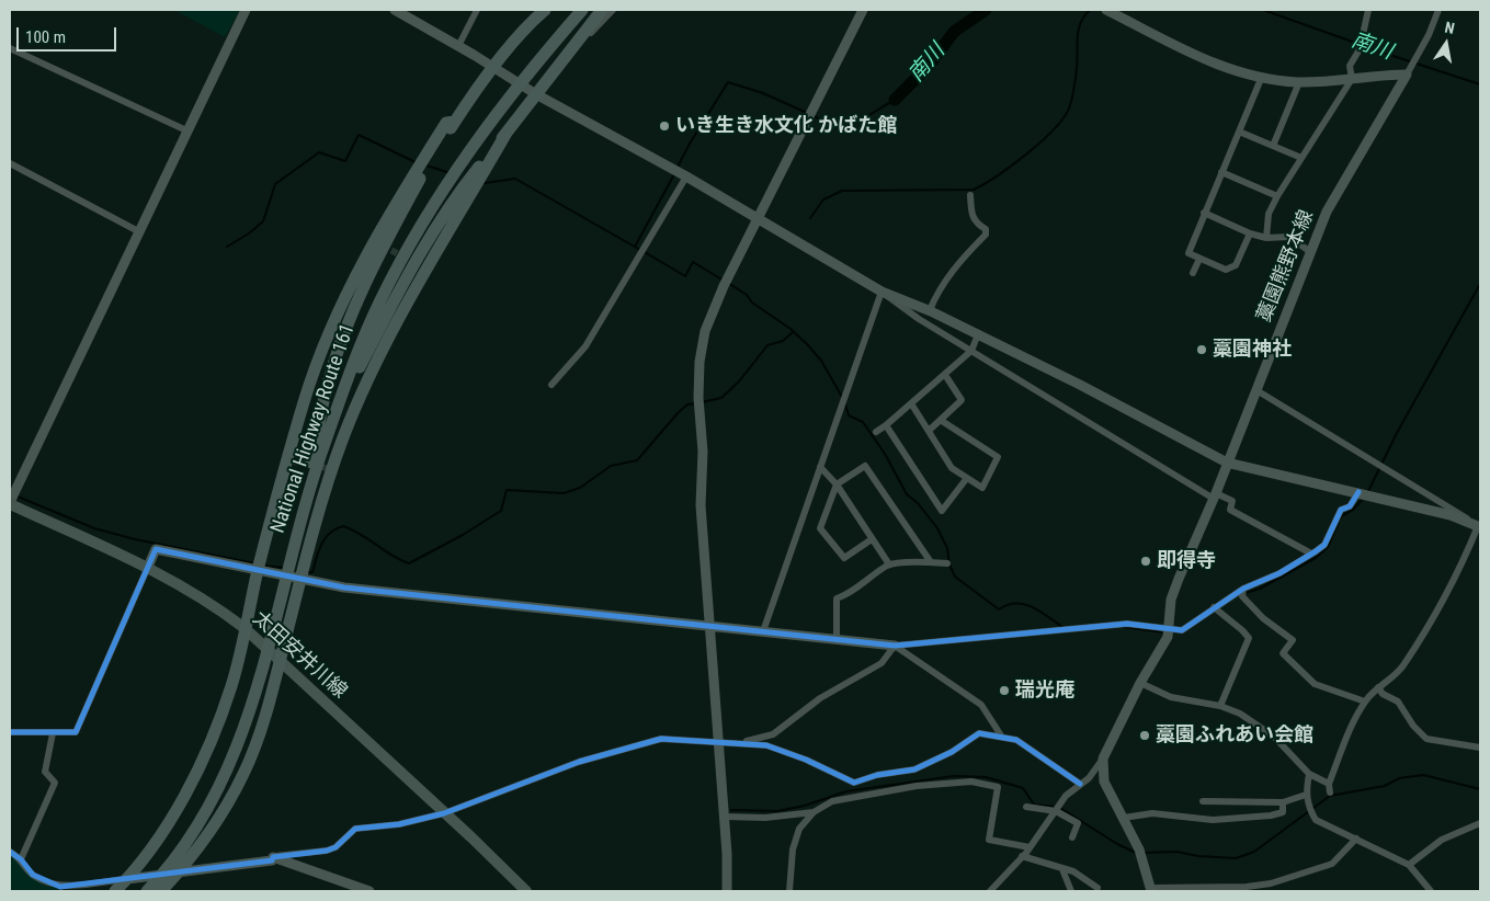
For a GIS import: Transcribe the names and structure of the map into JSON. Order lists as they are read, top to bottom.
{
  "streets": {
    "highway": ["National Highway Route 161"],
    "main road": ["太田安井川線"],
    "street": ["藁園熊野本線"]
  },
  "water": ["南川"],
  "places": [
    "いき生き水文化 かばた館",
    "藁園神社",
    "即得寺",
    "瑞光庵",
    "藁園ふれあい会館"
  ],
  "scale_bar": "100 m",
  "north": "top"
}
